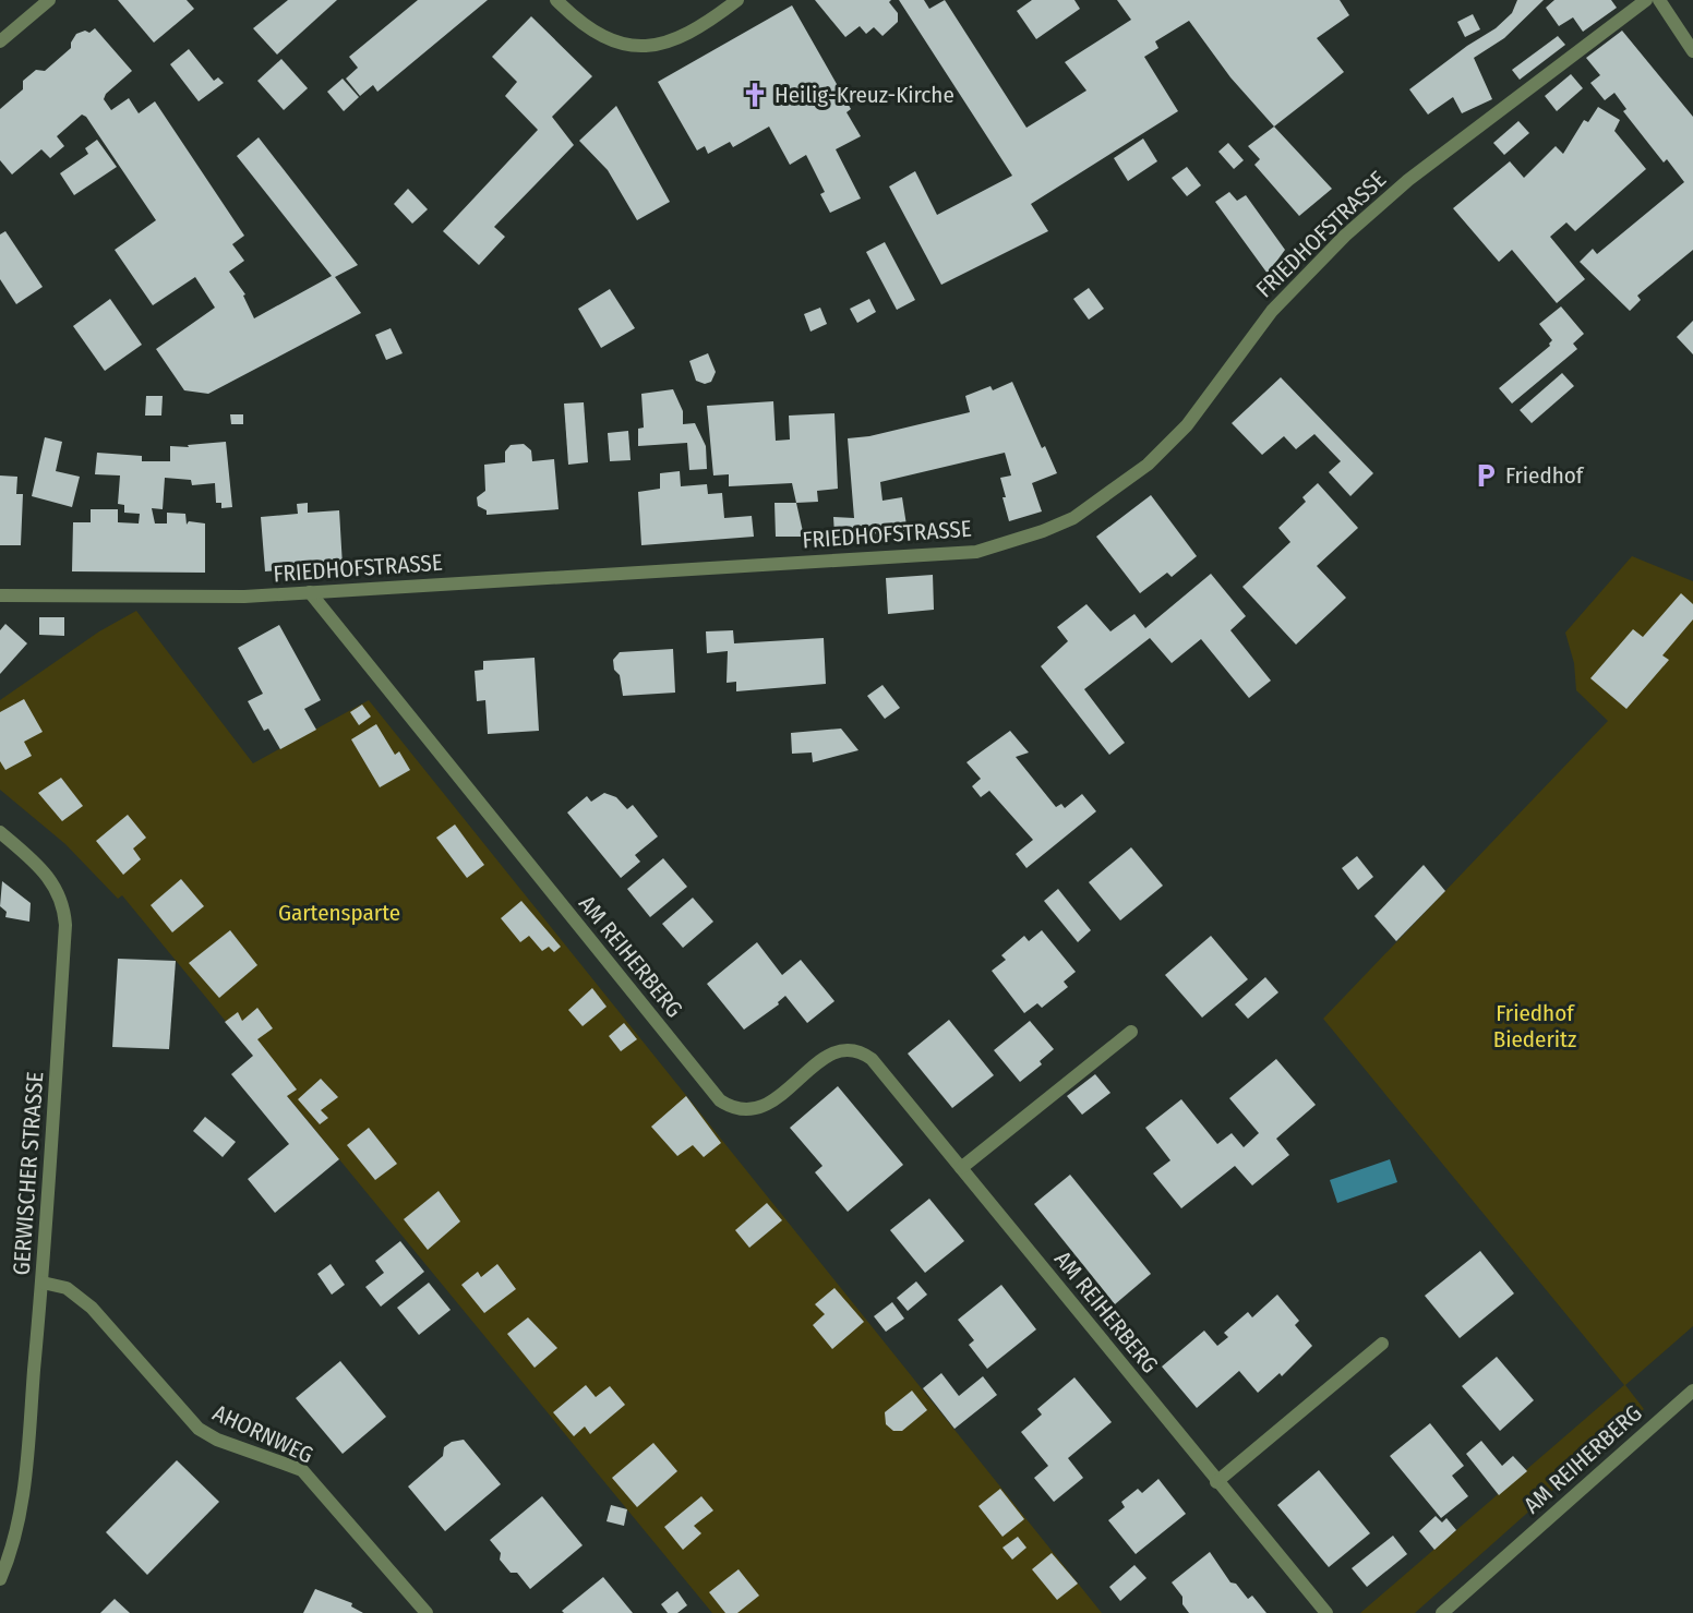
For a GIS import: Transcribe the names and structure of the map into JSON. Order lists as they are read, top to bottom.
{
  "streets": {
    "street": [
      "FRIEDHOFSTRASSE",
      "AM REIHERBERG",
      "GERWISCHER STRASSE",
      "AHORNWEG"
    ]
  },
  "crossings": [
    ["FRIEDHOFSTRASSE", "AM REIHERBERG"],
    ["GERWISCHER STRASSE", "AHORNWEG"]
  ],
  "parks": ["Gartensparte", "Friedhof Biederitz"],
  "places": {
    "church": ["Heilig-Kreuz-Kirche"],
    "parking": ["Friedhof"]
  }
}
